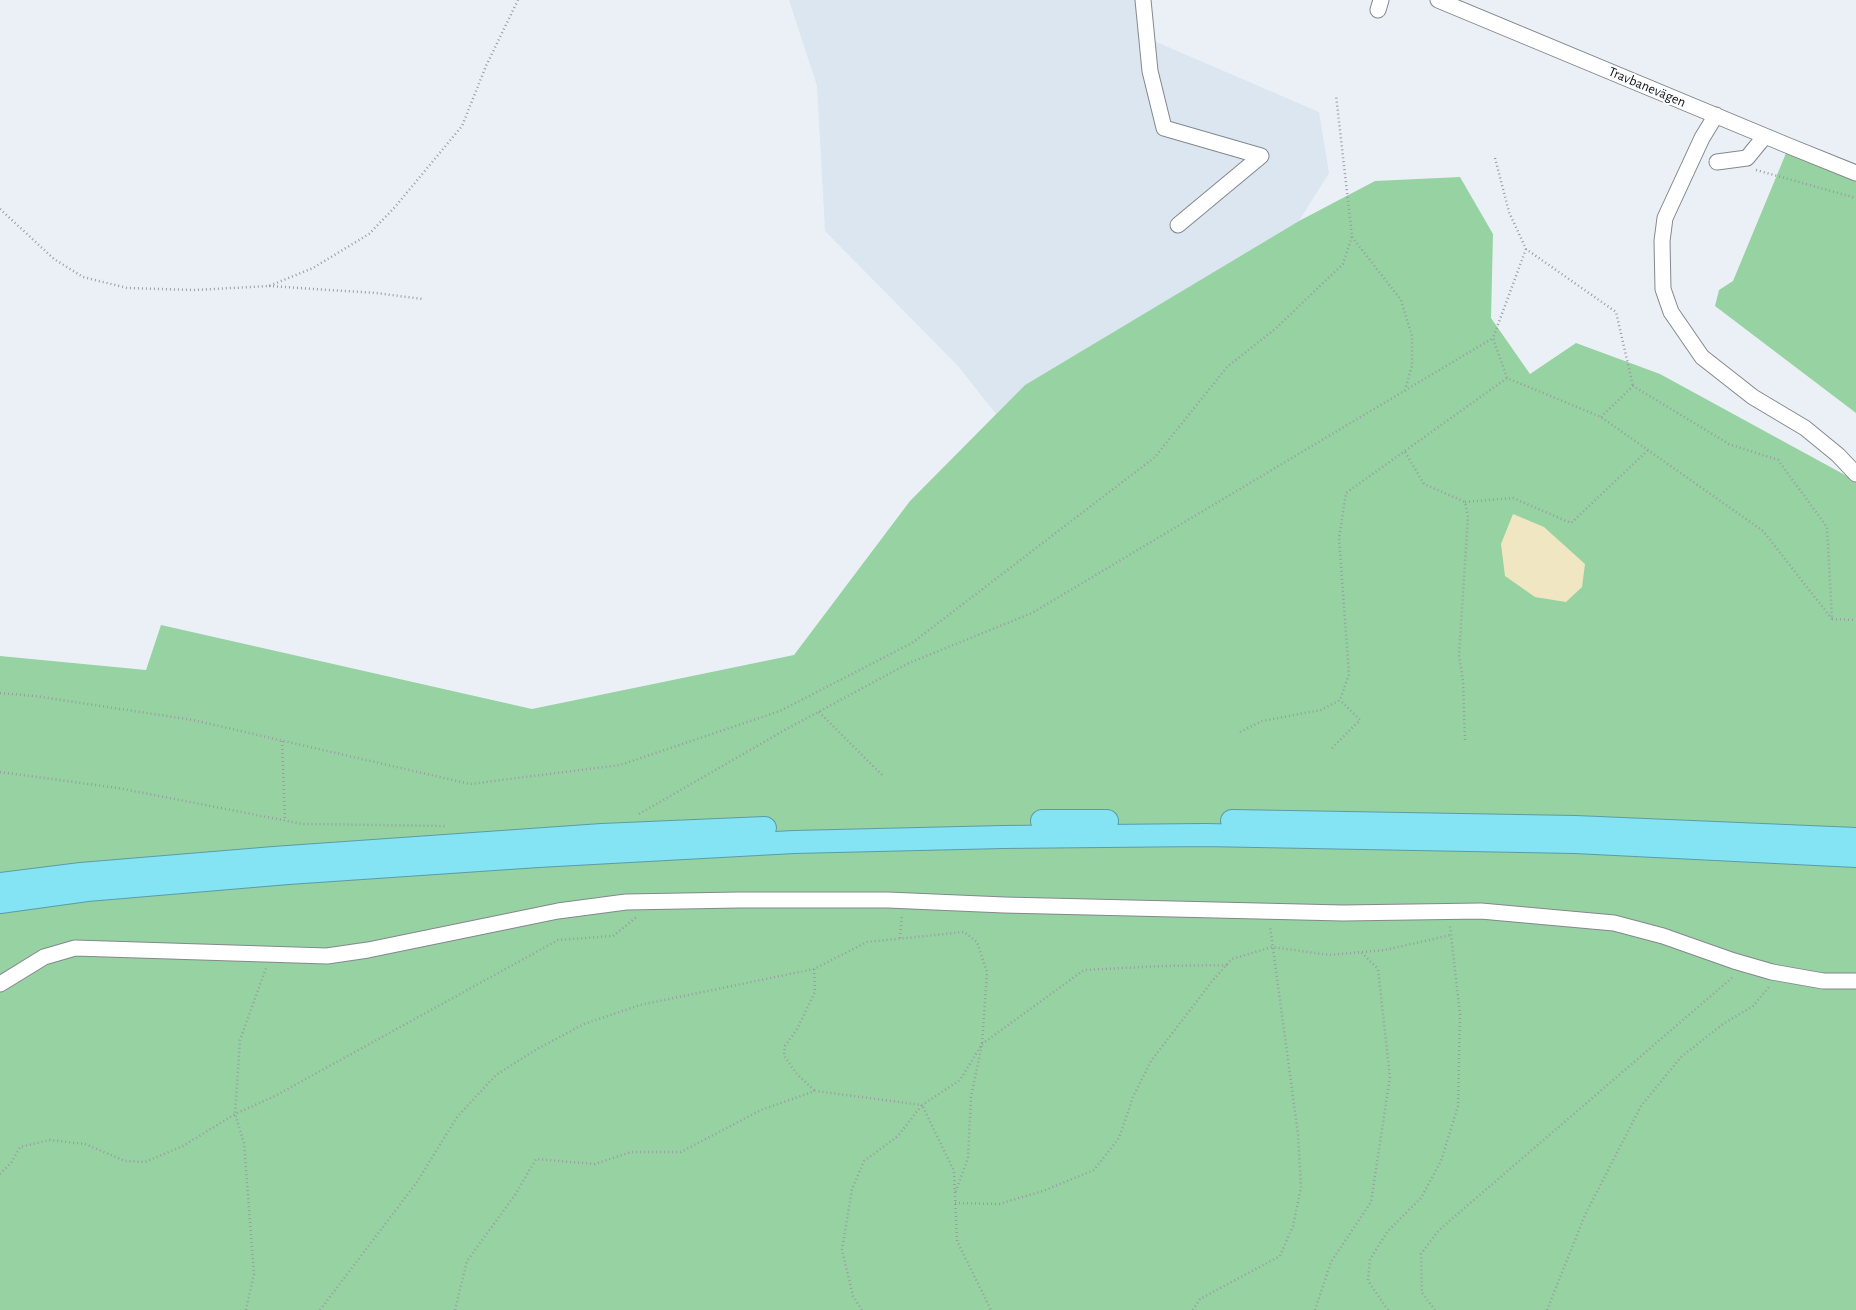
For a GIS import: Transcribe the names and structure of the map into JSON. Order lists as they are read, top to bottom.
{
  "streets": {
    "street": ["Travbanevägen"]
  }
}
